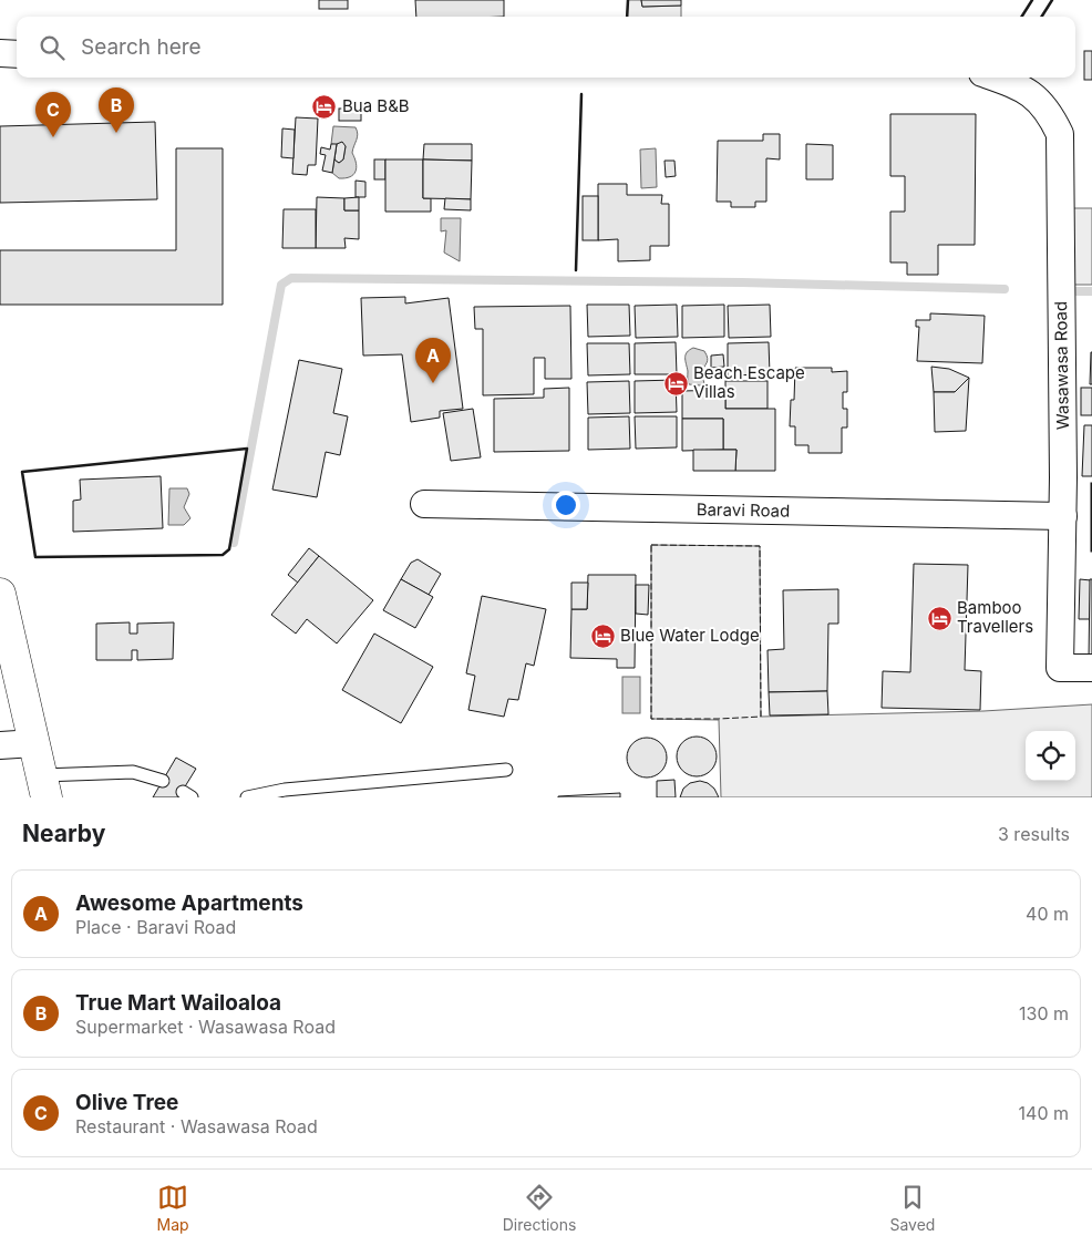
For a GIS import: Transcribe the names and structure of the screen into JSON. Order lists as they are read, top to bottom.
{
  "streets": {
    "street": ["Wasawasa Road", "Baravi Road"]
  },
  "crossings": [
    ["Wasawasa Road", "Baravi Road"]
  ],
  "places": {
    "hotel": [
      "Bua B&B",
      "Beach Escape Villas",
      "Bamboo Travellers",
      "Blue Water Lodge"
    ]
  },
  "page": {
    "search": "Search here",
    "pins": ["B", "C", "A"],
    "heading": ["Nearby", "3 results"],
    "list": [
      {
        "mark": "A",
        "name": "Awesome Apartments",
        "note": "Place · Baravi Road",
        "value": "40 m"
      },
      {
        "mark": "B",
        "name": "True Mart Wailoaloa",
        "note": "Supermarket · Wasawasa Road",
        "value": "130 m"
      },
      {
        "mark": "C",
        "name": "Olive Tree",
        "note": "Restaurant · Wasawasa Road",
        "value": "140 m"
      }
    ],
    "nav": ["Map", "Directions", "Saved"]
  }
}
